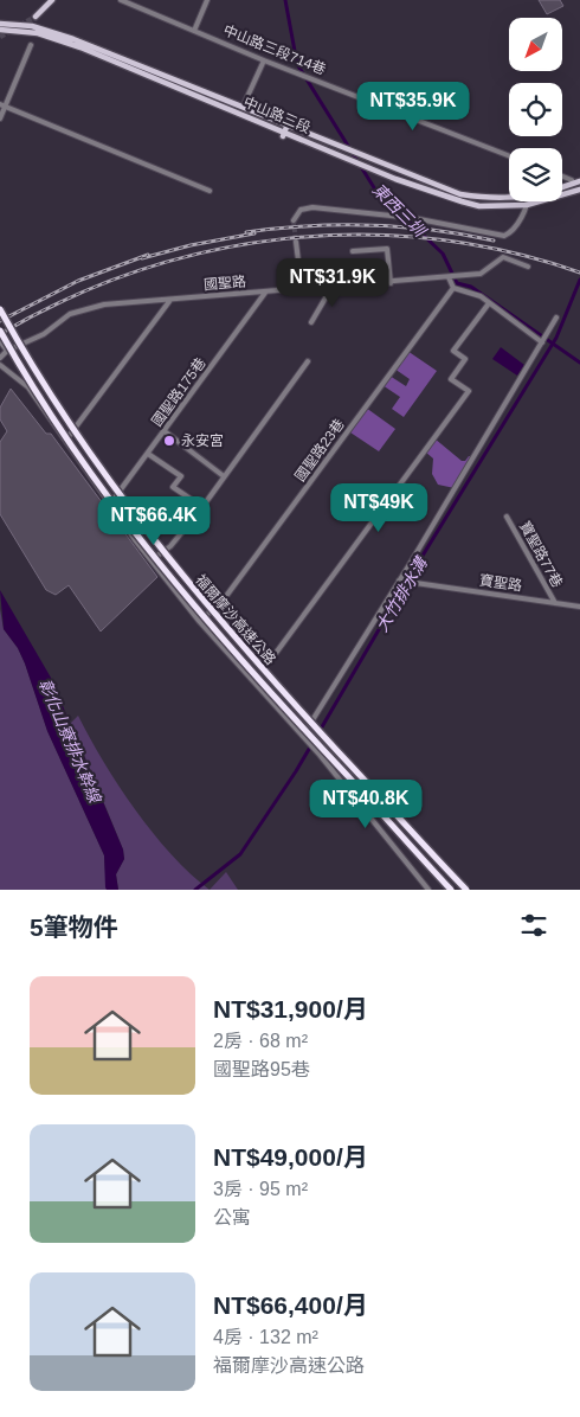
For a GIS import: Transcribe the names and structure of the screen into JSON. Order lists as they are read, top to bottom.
{
  "streets": {
    "highway": ["福爾摩沙高速公路"],
    "main road": ["中山路三段"],
    "street": [
      "中山路三段714巷",
      "國聖路",
      "國聖路175巷",
      "國聖路23巷",
      "寶聖路77巷",
      "寶聖路"
    ]
  },
  "crossings": [
    ["國聖路", "國聖路175巷"],
    ["寶聖路77巷", "寶聖路"]
  ],
  "water": ["東西三圳", "大竹排水溝", "彰化山寮排水幹線"],
  "places": ["永安宮"],
  "north": "bottom left",
  "page": {
    "price": [
      "NT$35.9K",
      "NT$31.9K",
      "NT$49K",
      "NT$66.4K",
      "NT$40.8K"
    ],
    "heading": "5筆物件",
    "list": [
      {
        "name": "NT$31,900/月",
        "note": "2房 · 68 m² · 國聖路95巷"
      },
      {
        "name": "NT$49,000/月",
        "note": "3房 · 95 m² · 公寓"
      },
      {
        "name": "NT$66,400/月",
        "note": "4房 · 132 m² · 福爾摩沙高速公路"
      }
    ]
  }
}
